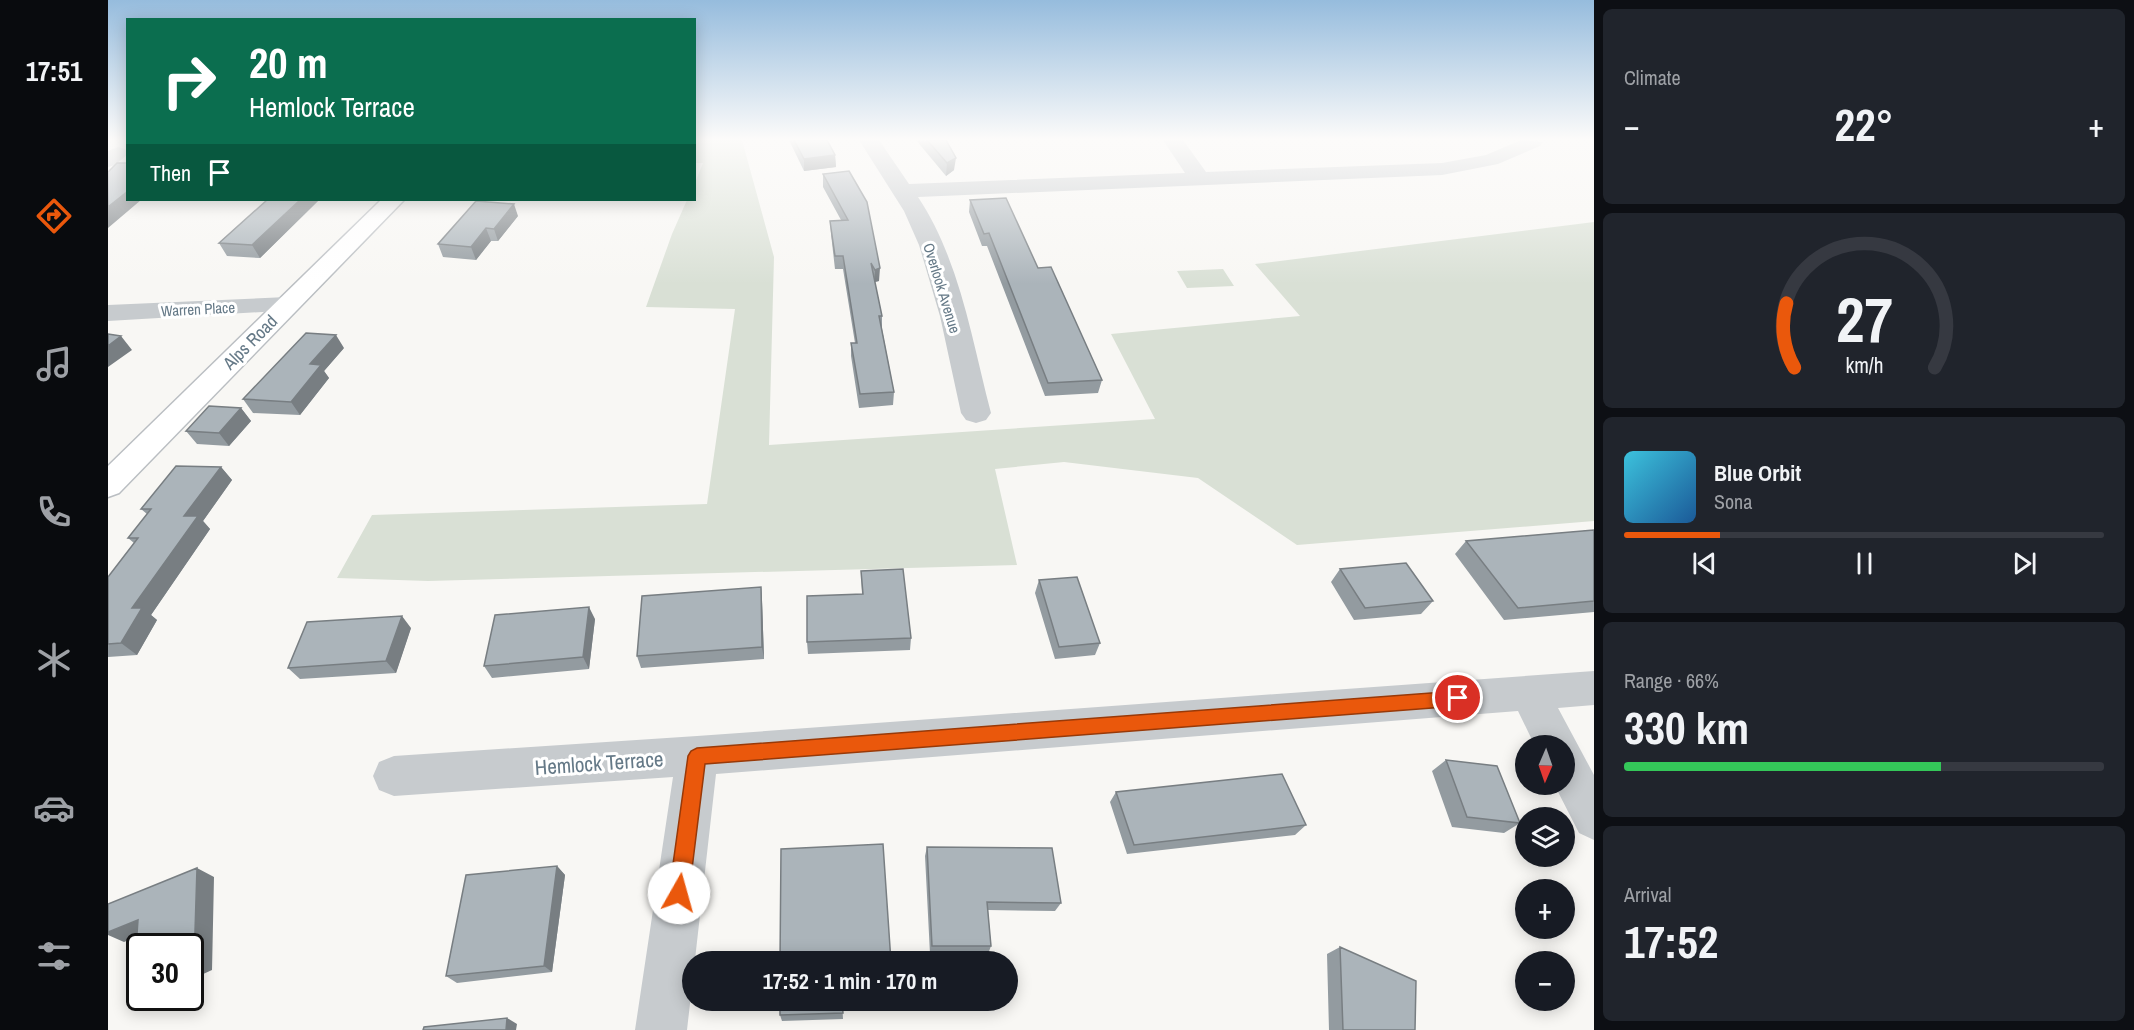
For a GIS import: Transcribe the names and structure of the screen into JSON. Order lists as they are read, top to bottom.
{
  "streets": {
    "main road": ["Alps Road"],
    "street": ["Overlook Avenue", "Warren Place", "Hemlock Terrace"]
  },
  "crossings": [
    ["Warren Place", "Alps Road"]
  ],
  "north": "bottom",
  "page": {
    "tabs": "17:51",
    "tile": [
      "Climate",
      ["Range · 66%", "330 km"],
      ["Arrival", "17:52"]
    ],
    "turn": ["20 m", "Hemlock Terrace"],
    "heat": ["−", "22°", "+"],
    "then": "Then",
    "song": ["Blue Orbit", "Sona"],
    "map_buttons": ["+", "−"],
    "limit": "30",
    "trip": "17:52 · 1 min · 170 m",
    "gauge": ["27", "km/h"]
  }
}
